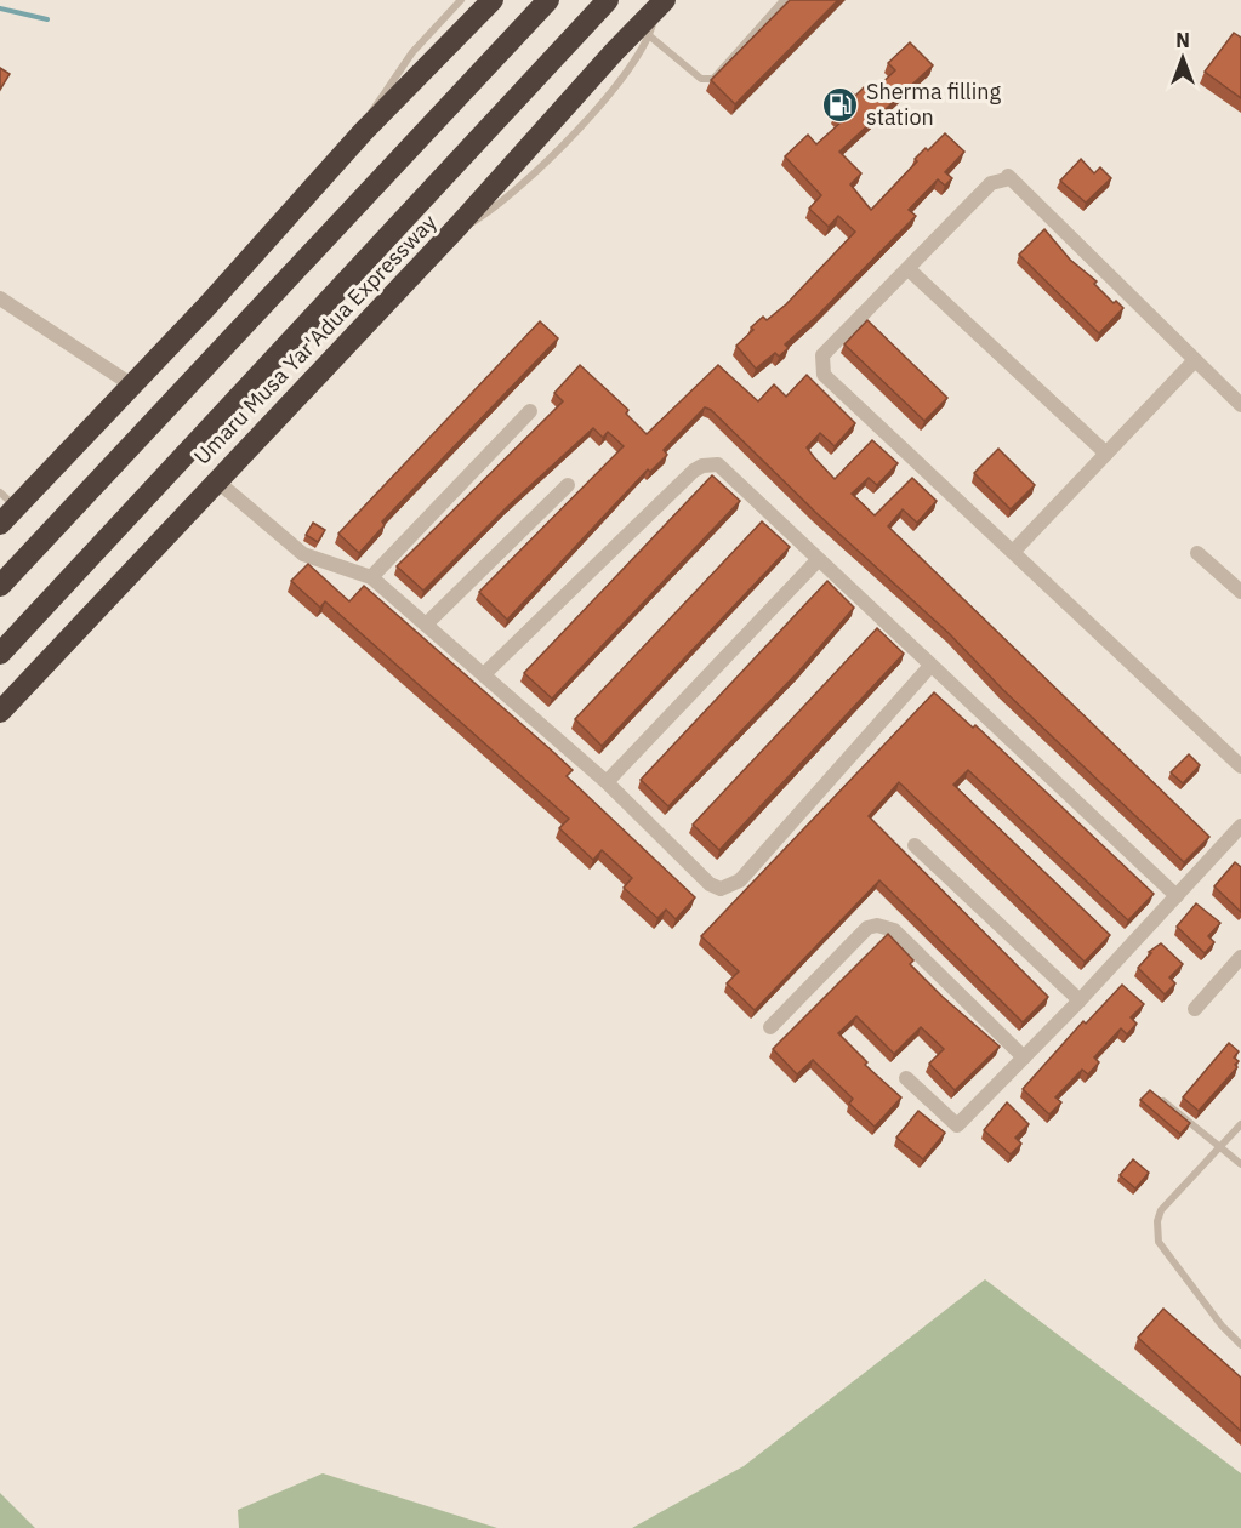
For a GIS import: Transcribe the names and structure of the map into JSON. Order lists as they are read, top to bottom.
{
  "streets": {
    "highway": ["Umaru Musa Yar'Adua Expressway"]
  },
  "places": {
    "fuel station": ["Sherma filling station"]
  },
  "north": "top"
}
